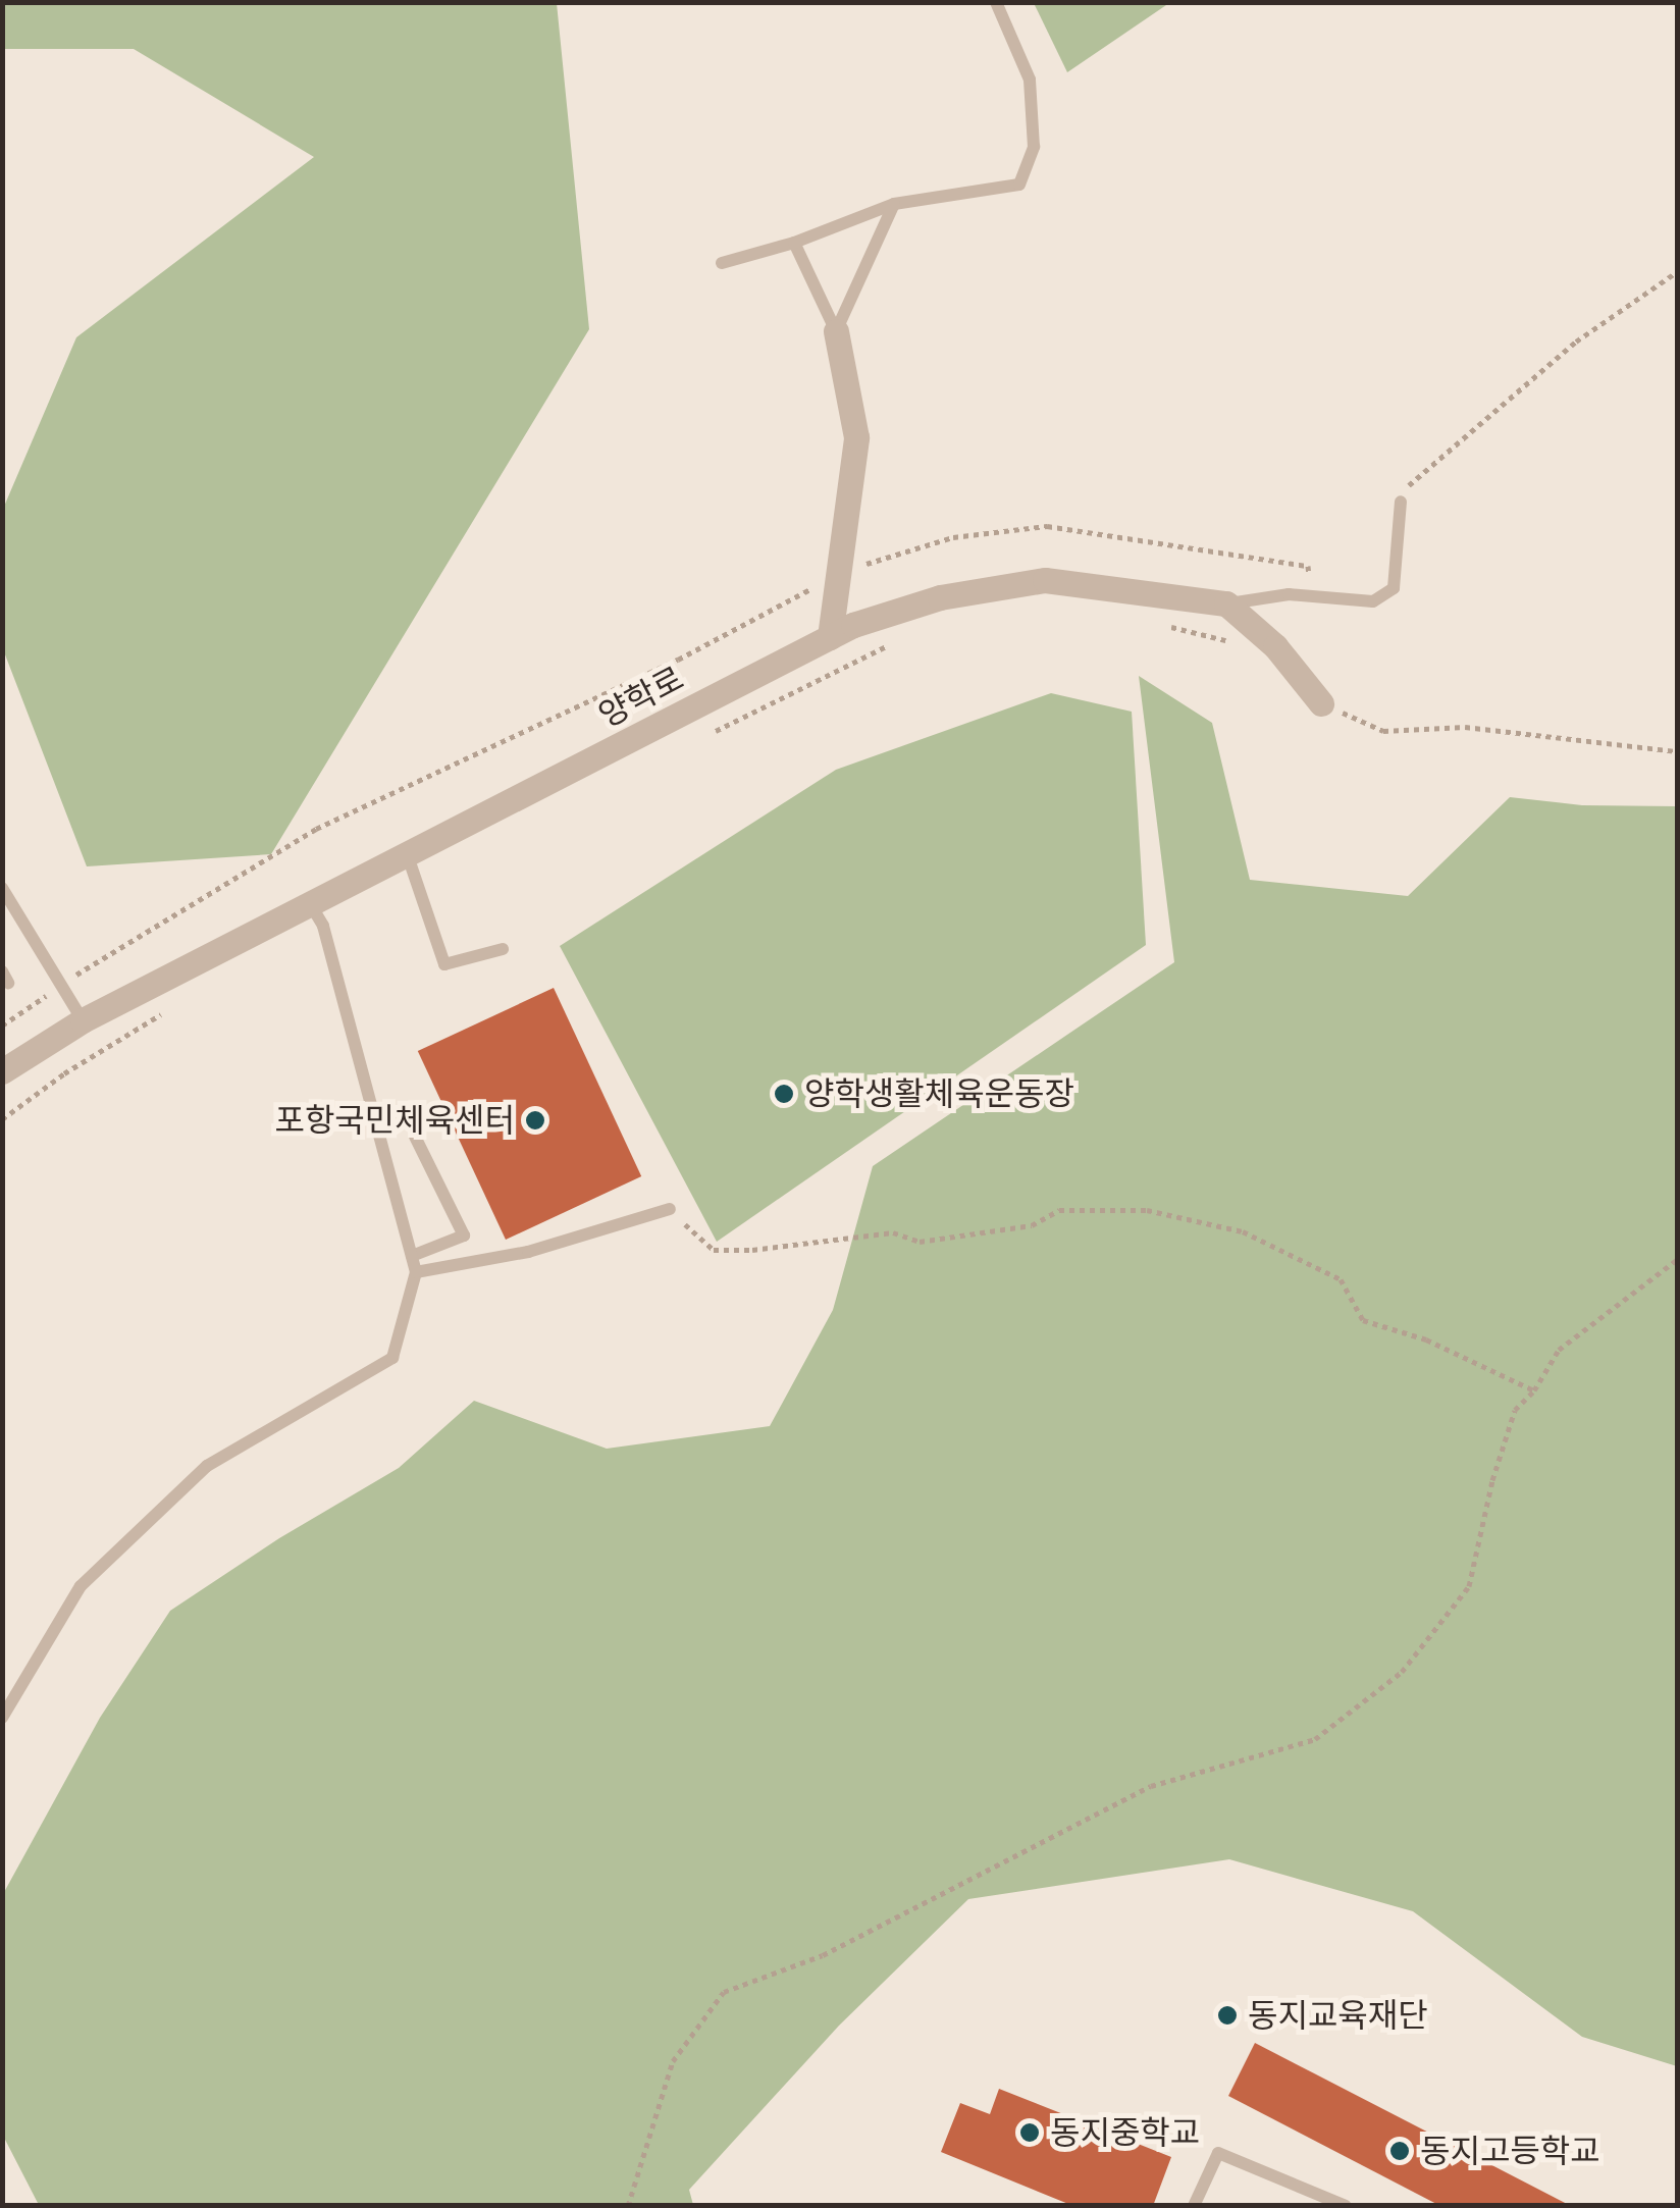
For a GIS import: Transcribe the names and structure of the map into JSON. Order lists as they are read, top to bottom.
{
  "streets": {
    "street": ["양학로"]
  },
  "places": [
    "양학생활체육운동장",
    "포항국민체육센터",
    "동지교육재단",
    "동지중학교",
    "동지고등학교"
  ]
}
